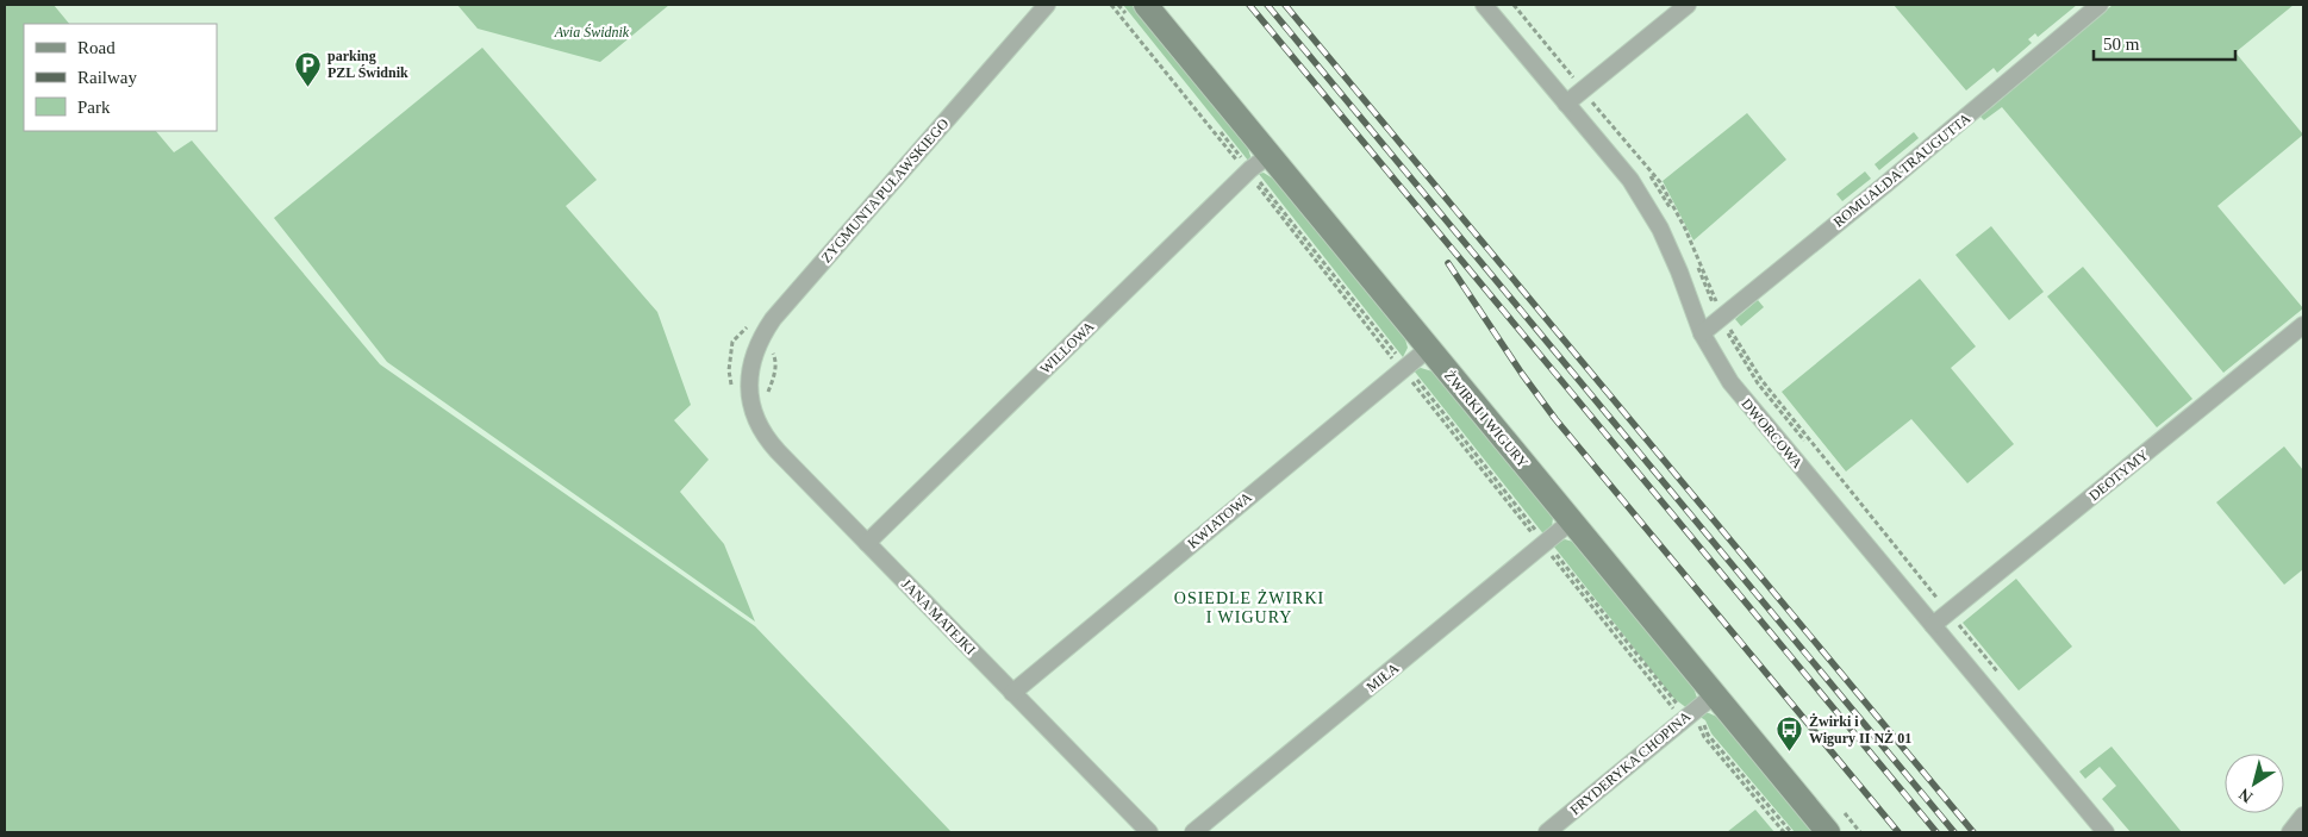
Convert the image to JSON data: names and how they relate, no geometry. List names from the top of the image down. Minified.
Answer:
{"streets":{"main road":["ŻWIRKI I WIGURY"],"street":["ROMUALDA TRAUGUTTA","ZYGMUNTA PUŁAWSKIEGO","WILLOWA","DWORCOWA","DEOTYMY","KWIATOWA","JANA MATEJKI","MIŁA","FRYDERYKA CHOPINA"]},"crossings":[["ROMUALDA TRAUGUTTA","DWORCOWA"],["ZYGMUNTA PUŁAWSKIEGO","JANA MATEJKI"],["WILLOWA","ŻWIRKI I WIGURY"],["WILLOWA","JANA MATEJKI"],["ŻWIRKI I WIGURY","KWIATOWA"],["ŻWIRKI I WIGURY","MIŁA"],["ŻWIRKI I WIGURY","FRYDERYKA CHOPINA"],["DWORCOWA","DEOTYMY"],["KWIATOWA","JANA MATEJKI"]],"districts":["OSIEDLE ŻWIRKI I WIGURY"],"parks":["Avia Świdnik"],"places":{"parking":["parking PZL Świdnik"],"bus stop":["Żwirki i Wigury II NŻ 01"]},"legend":["Road","Railway","Park"],"scale_bar":"50 m","north":"bottom left"}
